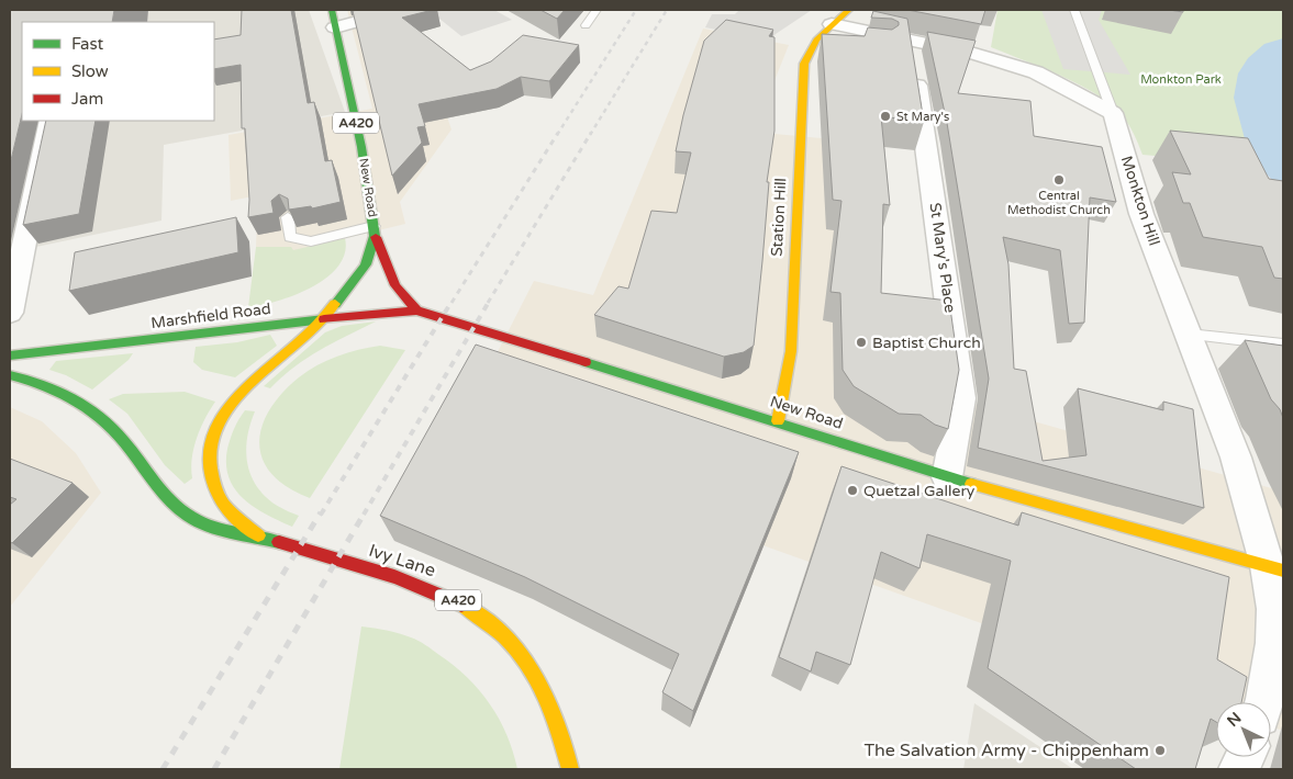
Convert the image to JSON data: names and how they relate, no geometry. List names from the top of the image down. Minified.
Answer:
{"streets":{"main road":["A420","New Road","Station Hill","Marshfield Road","Ivy Lane"],"street":["Monkton Hill","St Mary's Place"]},"crossings":[["New Road","Monkton Hill"],["New Road","Station Hill"],["New Road","St Mary's Place"],["New Road","Marshfield Road"],["New Road","Ivy Lane"],["Marshfield Road","Ivy Lane"]],"parks":["Monkton Park"],"places":["St Mary's","Central Methodist Church","Baptist Church","Quetzal Gallery","The Salvation Army - Chippenham"],"legend":["Fast","Slow","Jam"],"north":"top left"}
